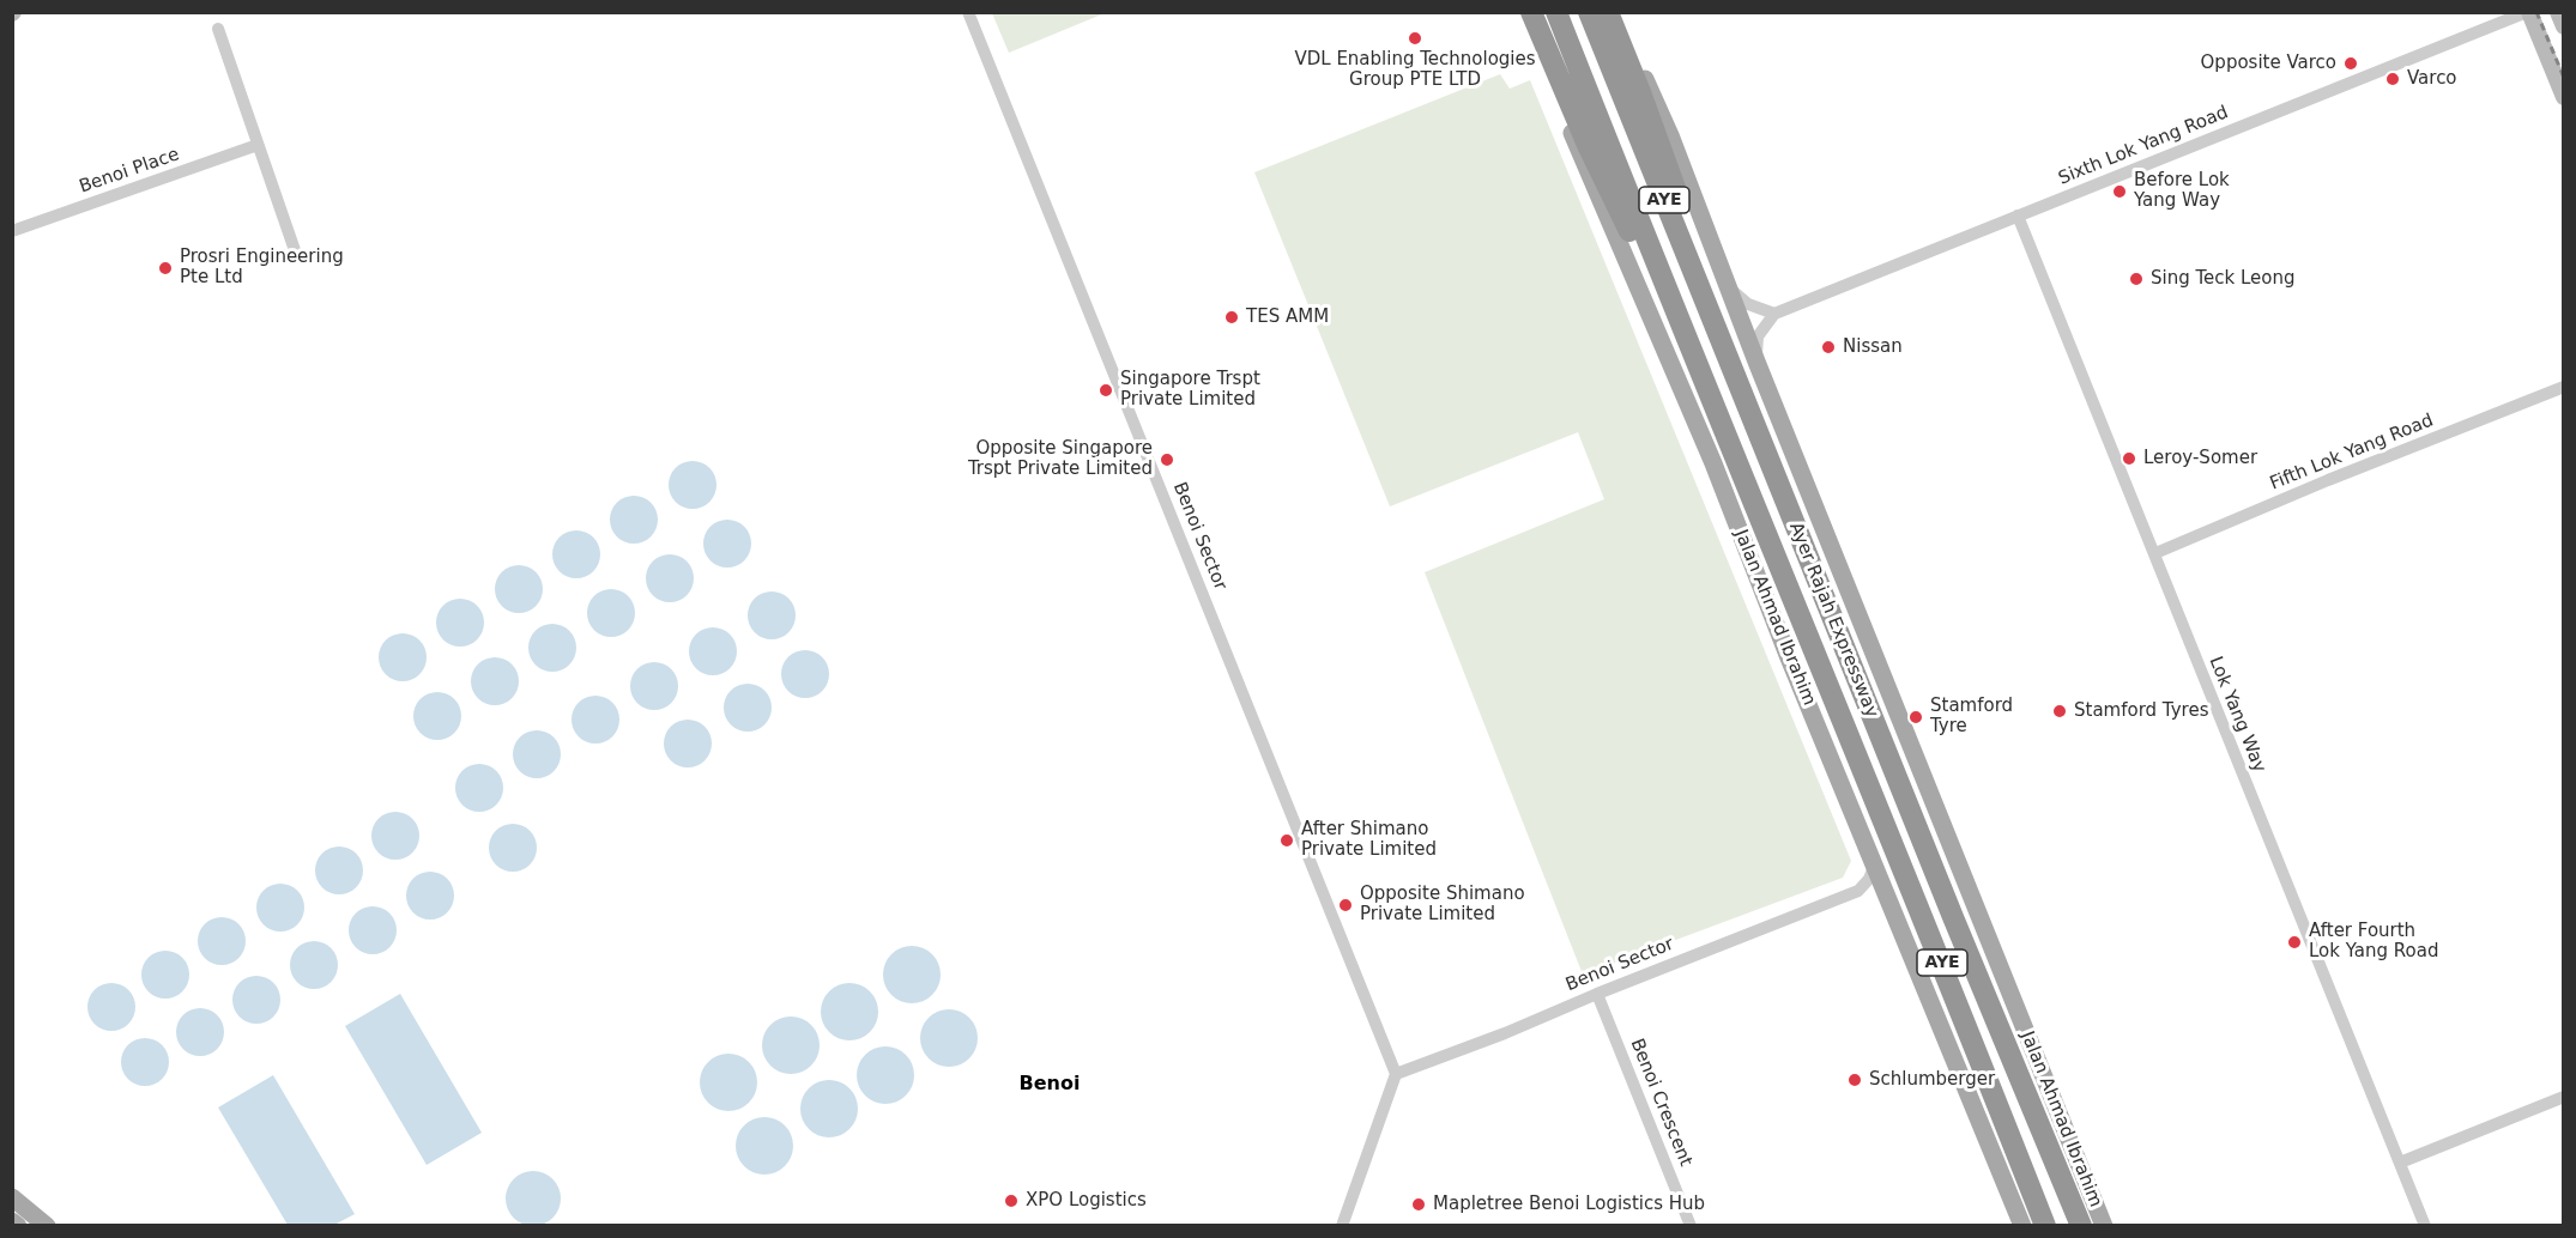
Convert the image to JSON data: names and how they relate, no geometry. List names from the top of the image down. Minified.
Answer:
{"streets":{"highway":["AYE","Ayer Rajah Expressway"],"main road":["Jalan Ahmad Ibrahim"],"street":["Sixth Lok Yang Road","Benoi Place","Fifth Lok Yang Road","Benoi Sector","Lok Yang Way","Benoi Crescent"]},"crossings":[["Sixth Lok Yang Road","Lok Yang Way"],["Fifth Lok Yang Road","Lok Yang Way"],["Benoi Sector","Benoi Crescent"]],"districts":["Benoi"],"places":["VDL Enabling Technologies Group PTE LTD","Opposite Varco","Varco","Before Lok Yang Way","Prosri Engineering Pte Ltd","Sing Teck Leong","TES AMM","Nissan","Singapore Trspt Private Limited","Leroy-Somer","Opposite Singapore Trspt Private Limited","Stamford Tyres","Stamford Tyre","After Shimano Private Limited","Opposite Shimano Private Limited","After Fourth Lok Yang Road","Schlumberger","XPO Logistics","Mapletree Benoi Logistics Hub"]}
